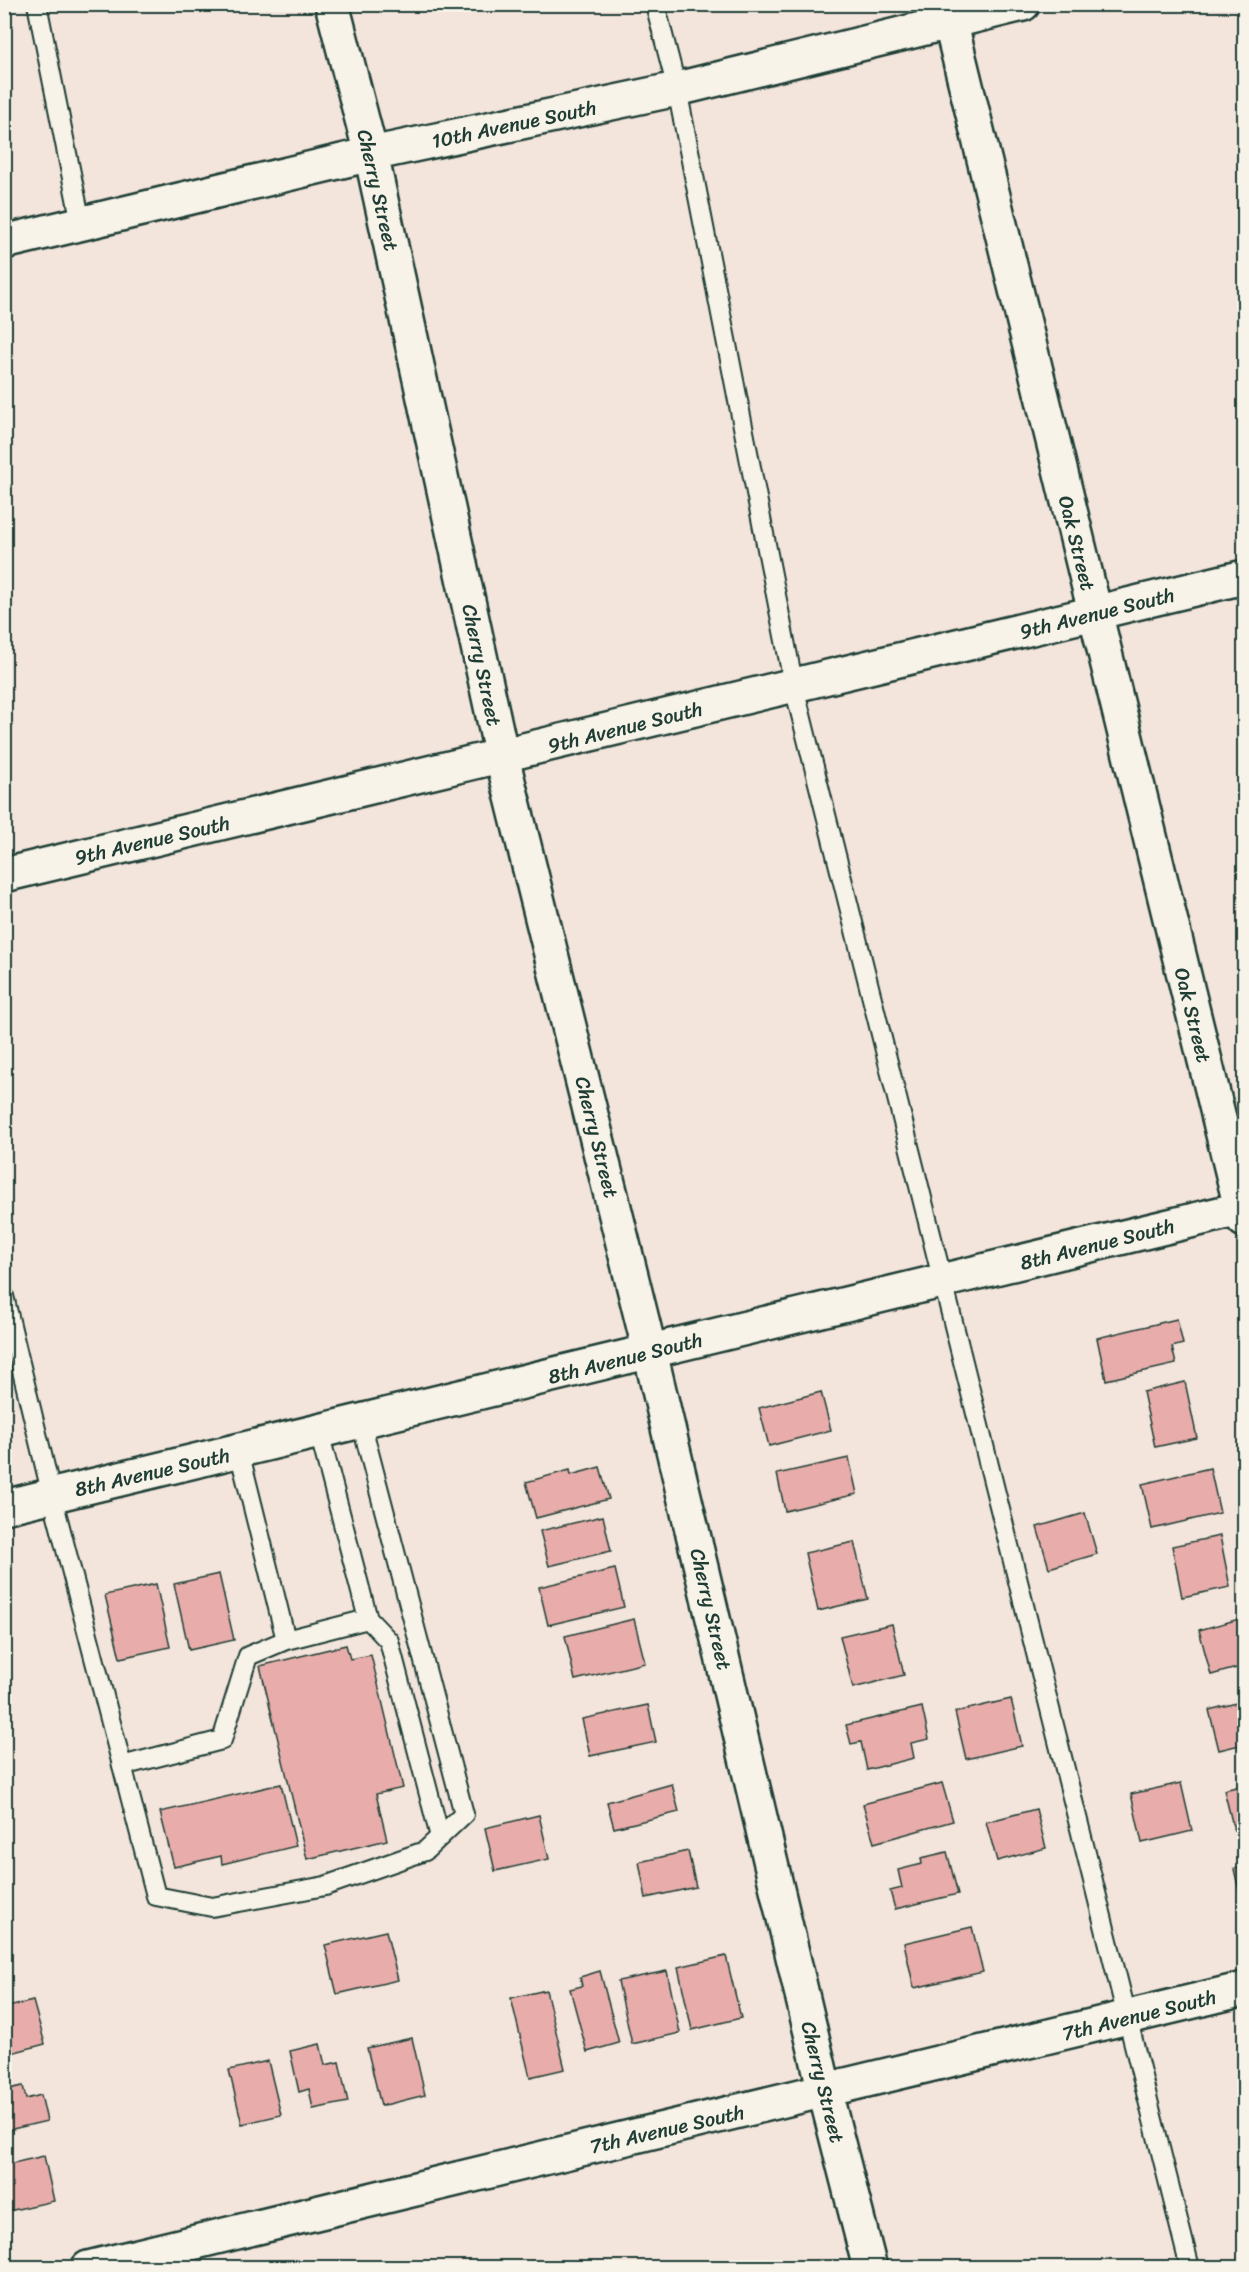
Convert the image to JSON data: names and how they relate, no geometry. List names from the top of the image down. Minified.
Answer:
{"streets":{"street":["10th Avenue South","Cherry Street","Oak Street","9th Avenue South","8th Avenue South","7th Avenue South"]},"crossings":[["10th Avenue South","Cherry Street"],["10th Avenue South","Oak Street"],["Cherry Street","9th Avenue South"],["Cherry Street","8th Avenue South"],["Cherry Street","7th Avenue South"],["Oak Street","9th Avenue South"],["Oak Street","8th Avenue South"]]}
